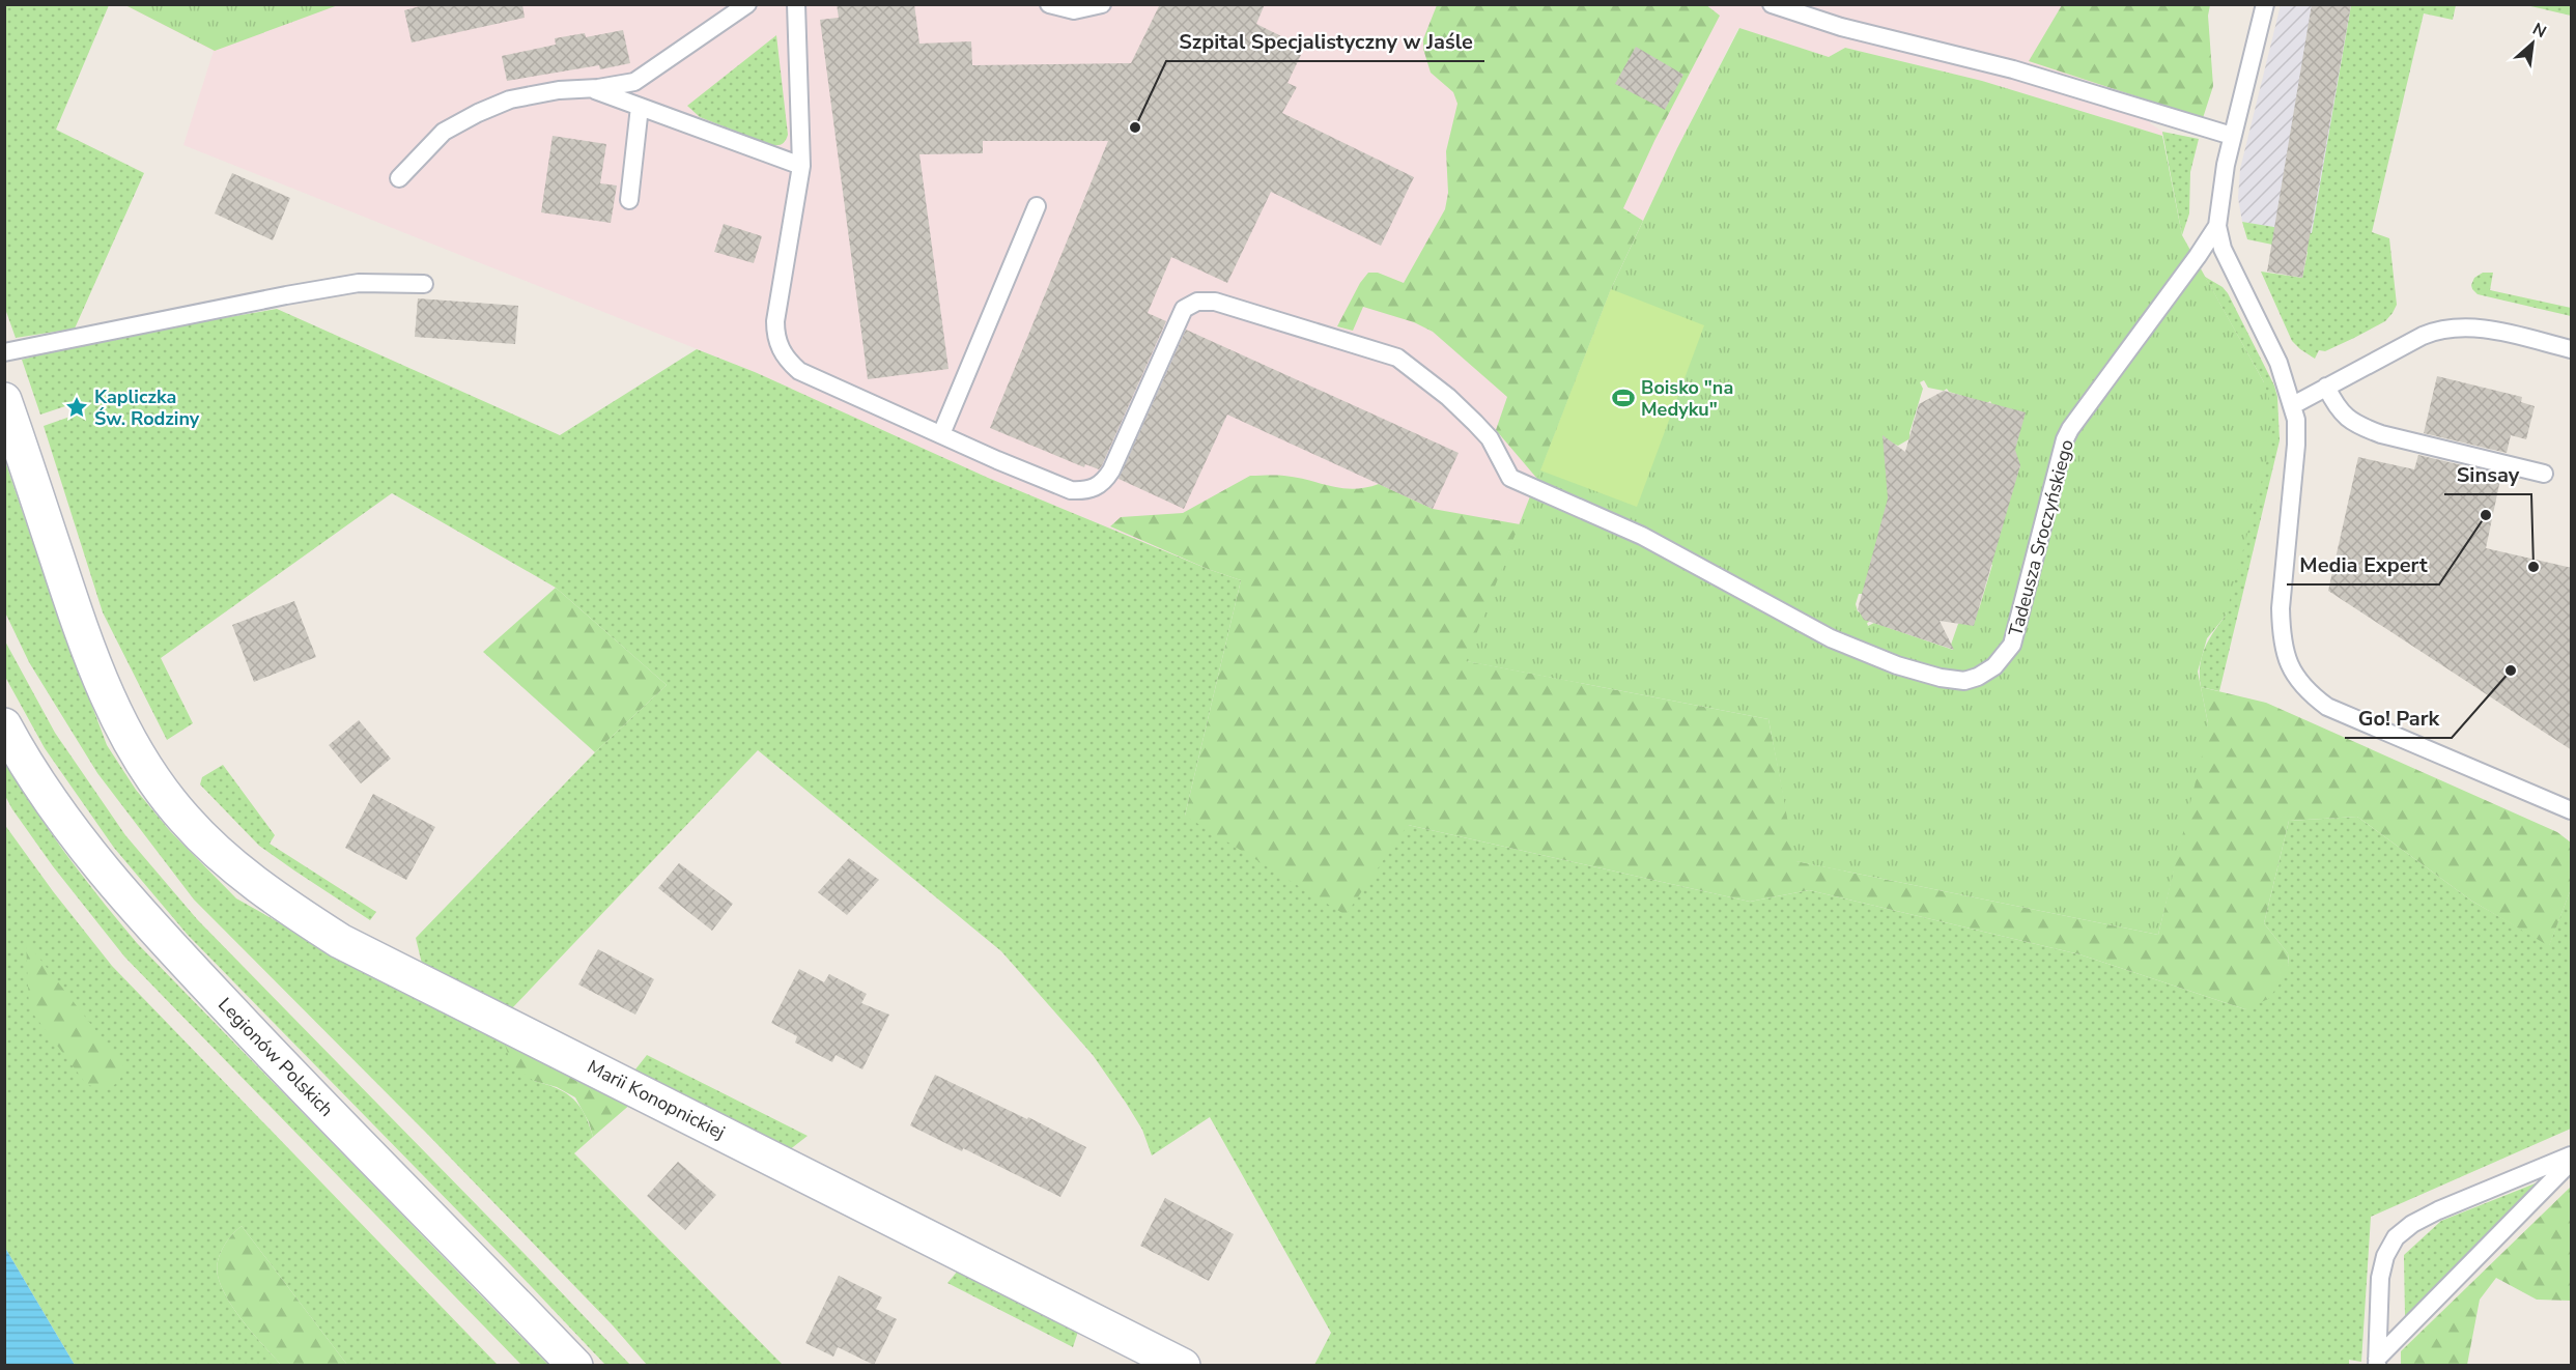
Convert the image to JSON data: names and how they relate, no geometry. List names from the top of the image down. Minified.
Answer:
{"streets":{"street":["Legionów Polskich","Marii Konopnickiej"],"lane":["Tadeusza Sroczyńskiego"]},"places":{"other":["Szpital Specjalistyczny w Jaśle","Media Expert","Sinsay","Go! Park"],"sports":["Boisko \"na Medyku\""],"place":["Kapliczka Św. Rodziny"]},"north":"top right"}
